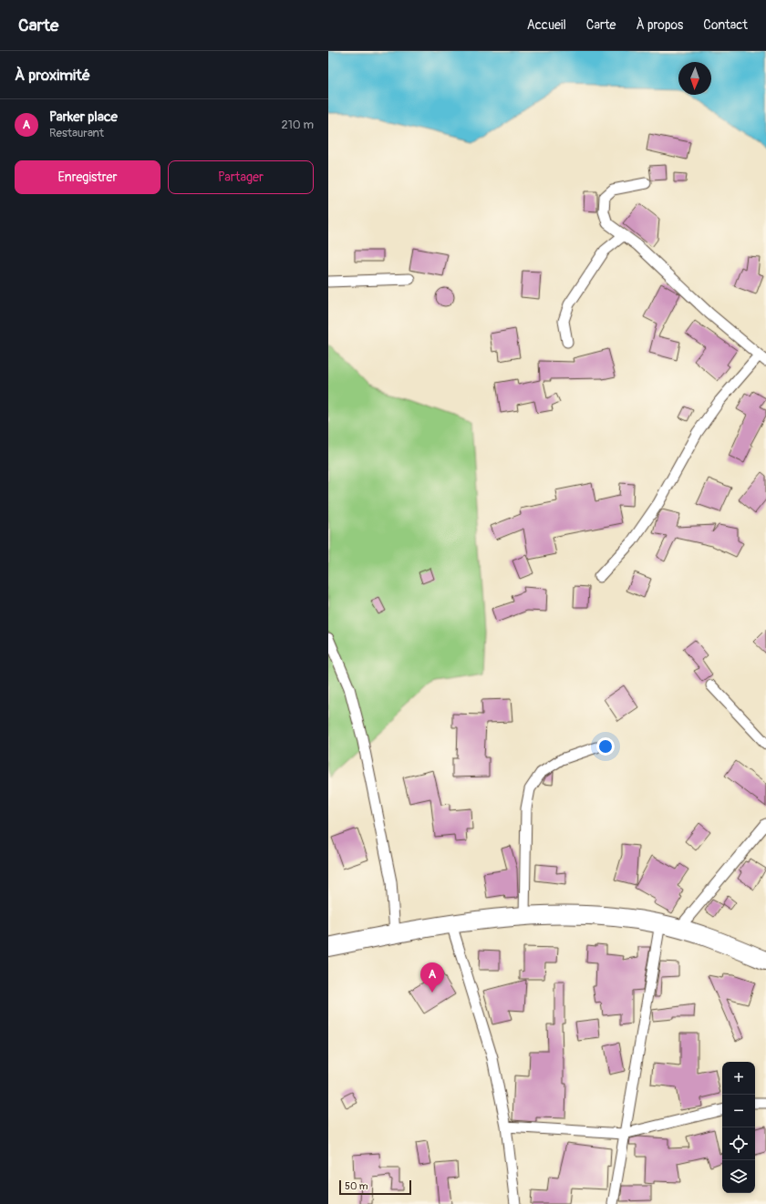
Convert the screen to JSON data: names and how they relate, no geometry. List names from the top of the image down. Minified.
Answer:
{"scale_bar":"50 m","north":"bottom","page":{"header":"Carte","nav":["Accueil","Carte","À propos","Contact"],"heading":"À proximité","list":[{"mark":"A","name":"Parker place","note":"Restaurant","value":"210 m"}],"buttons":["Enregistrer","Partager"],"pins":"A","map_buttons":["+","−"],"scale":"50 m"}}
